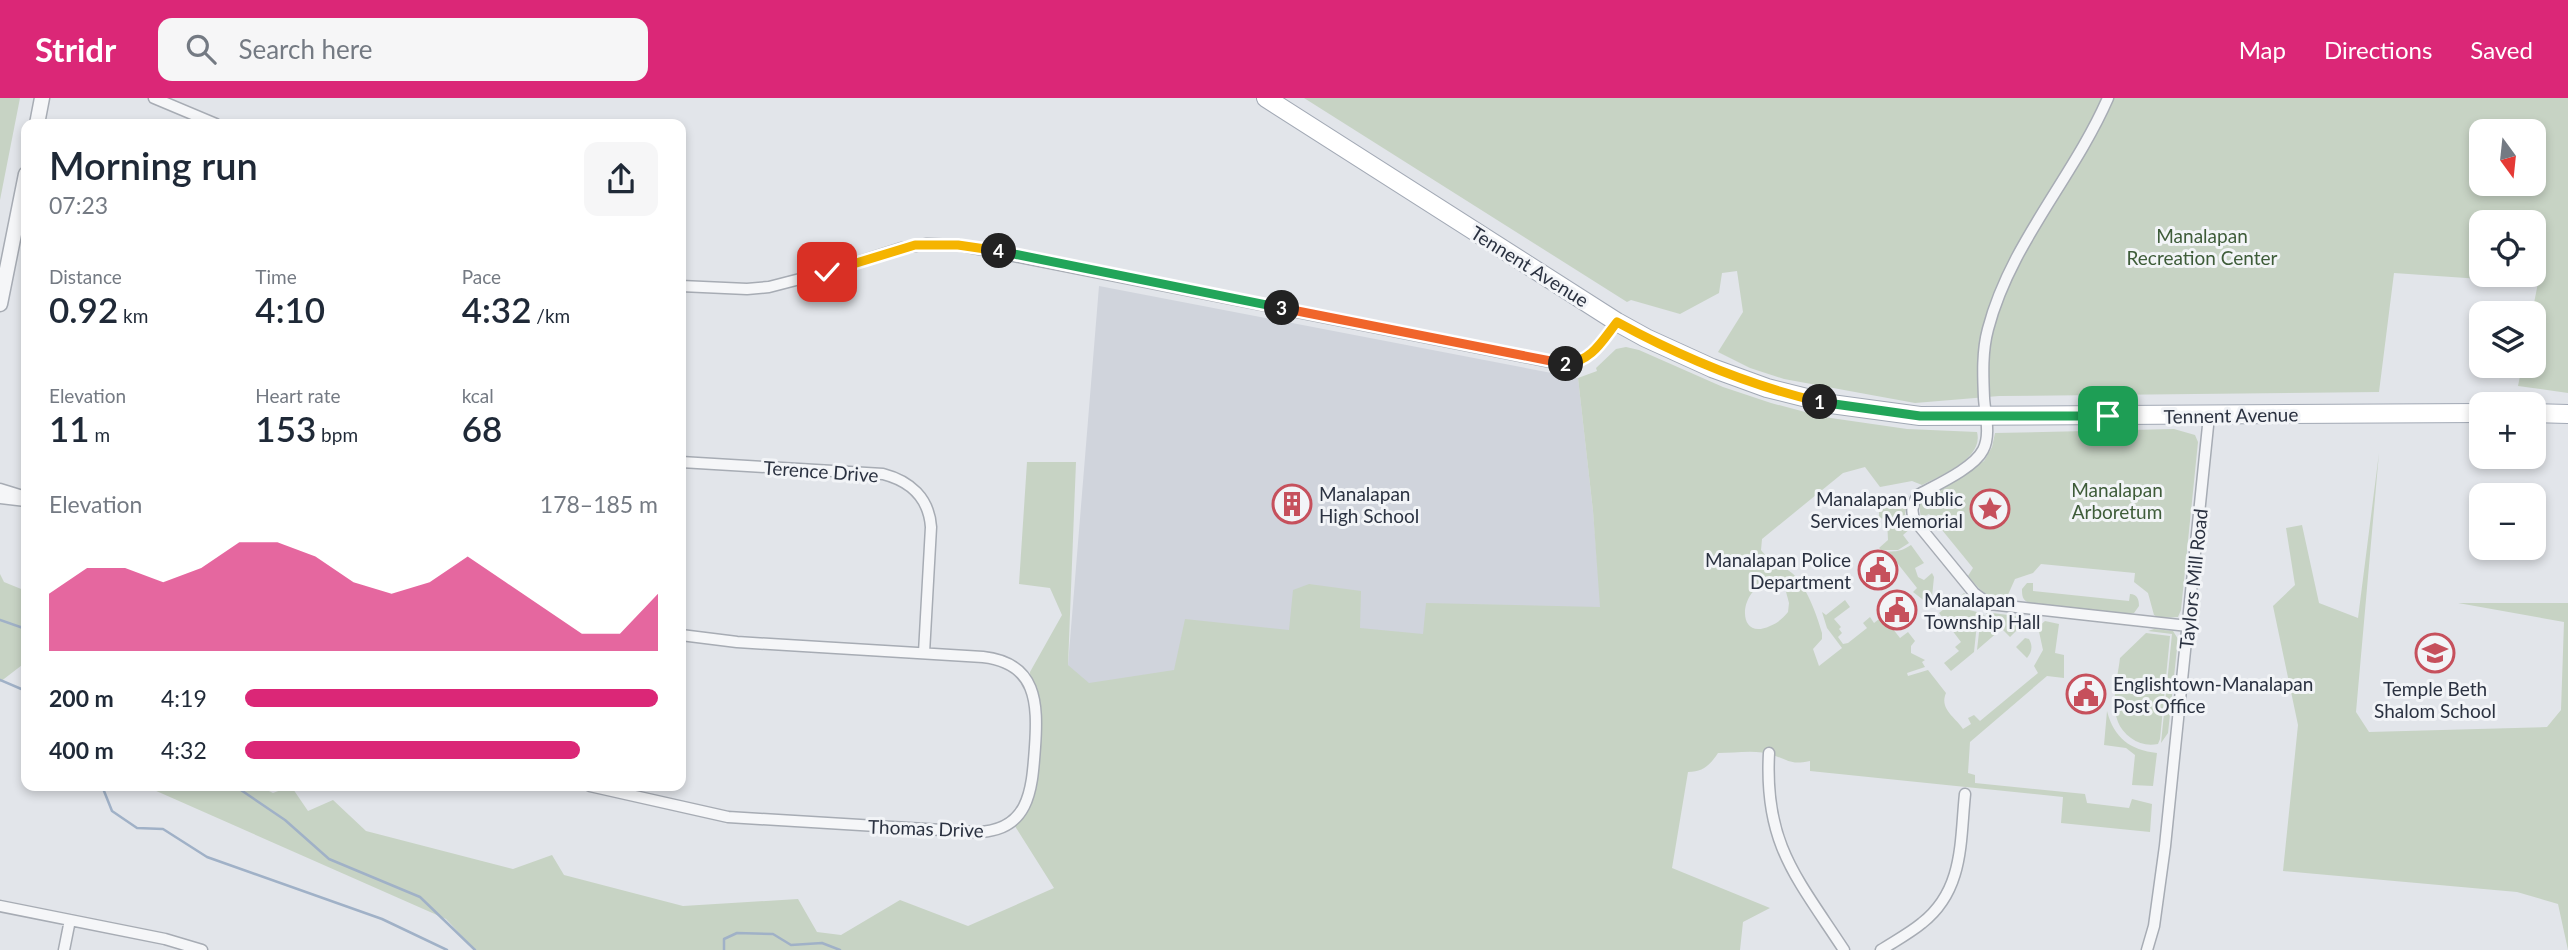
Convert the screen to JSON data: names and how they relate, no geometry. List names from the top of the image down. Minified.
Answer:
{"streets":{"main road":["Tennent Avenue"],"street":["Terence Drive","Taylors Mill Road","Thomas Drive"]},"crossings":[["Tennent Avenue","Taylors Mill Road"],["Terence Drive","Thomas Drive"]],"parks":["Manalapan Recreation Center","Manalapan Arboretum"],"places":{"building":["Manalapan High School"],"place":["Manalapan Public Services Memorial"],"public building":["Manalapan Police Department","Manalapan Township Hall","Englishtown-Manalapan Post Office"],"school or university":["Temple Beth Shalom School"]},"north":"bottom","page":{"header":"Stridr","search":"Search here","nav":["Map","Directions","Saved"],"map_buttons":["+","−"],"heading":["Morning run","07:23"],"pins":["4","3","2","1"],"stats":[["Distance","0.92 km"],["Time","4:10"],["Pace","4:32 /km"],["Elevation","11 m"],["Heart rate","153 bpm"],["kcal","68"]],"chart":["Elevation","178–185 m"],"list":[{"name":"200 m","note":"4:19"},{"name":"400 m","note":"4:32"}]}}
